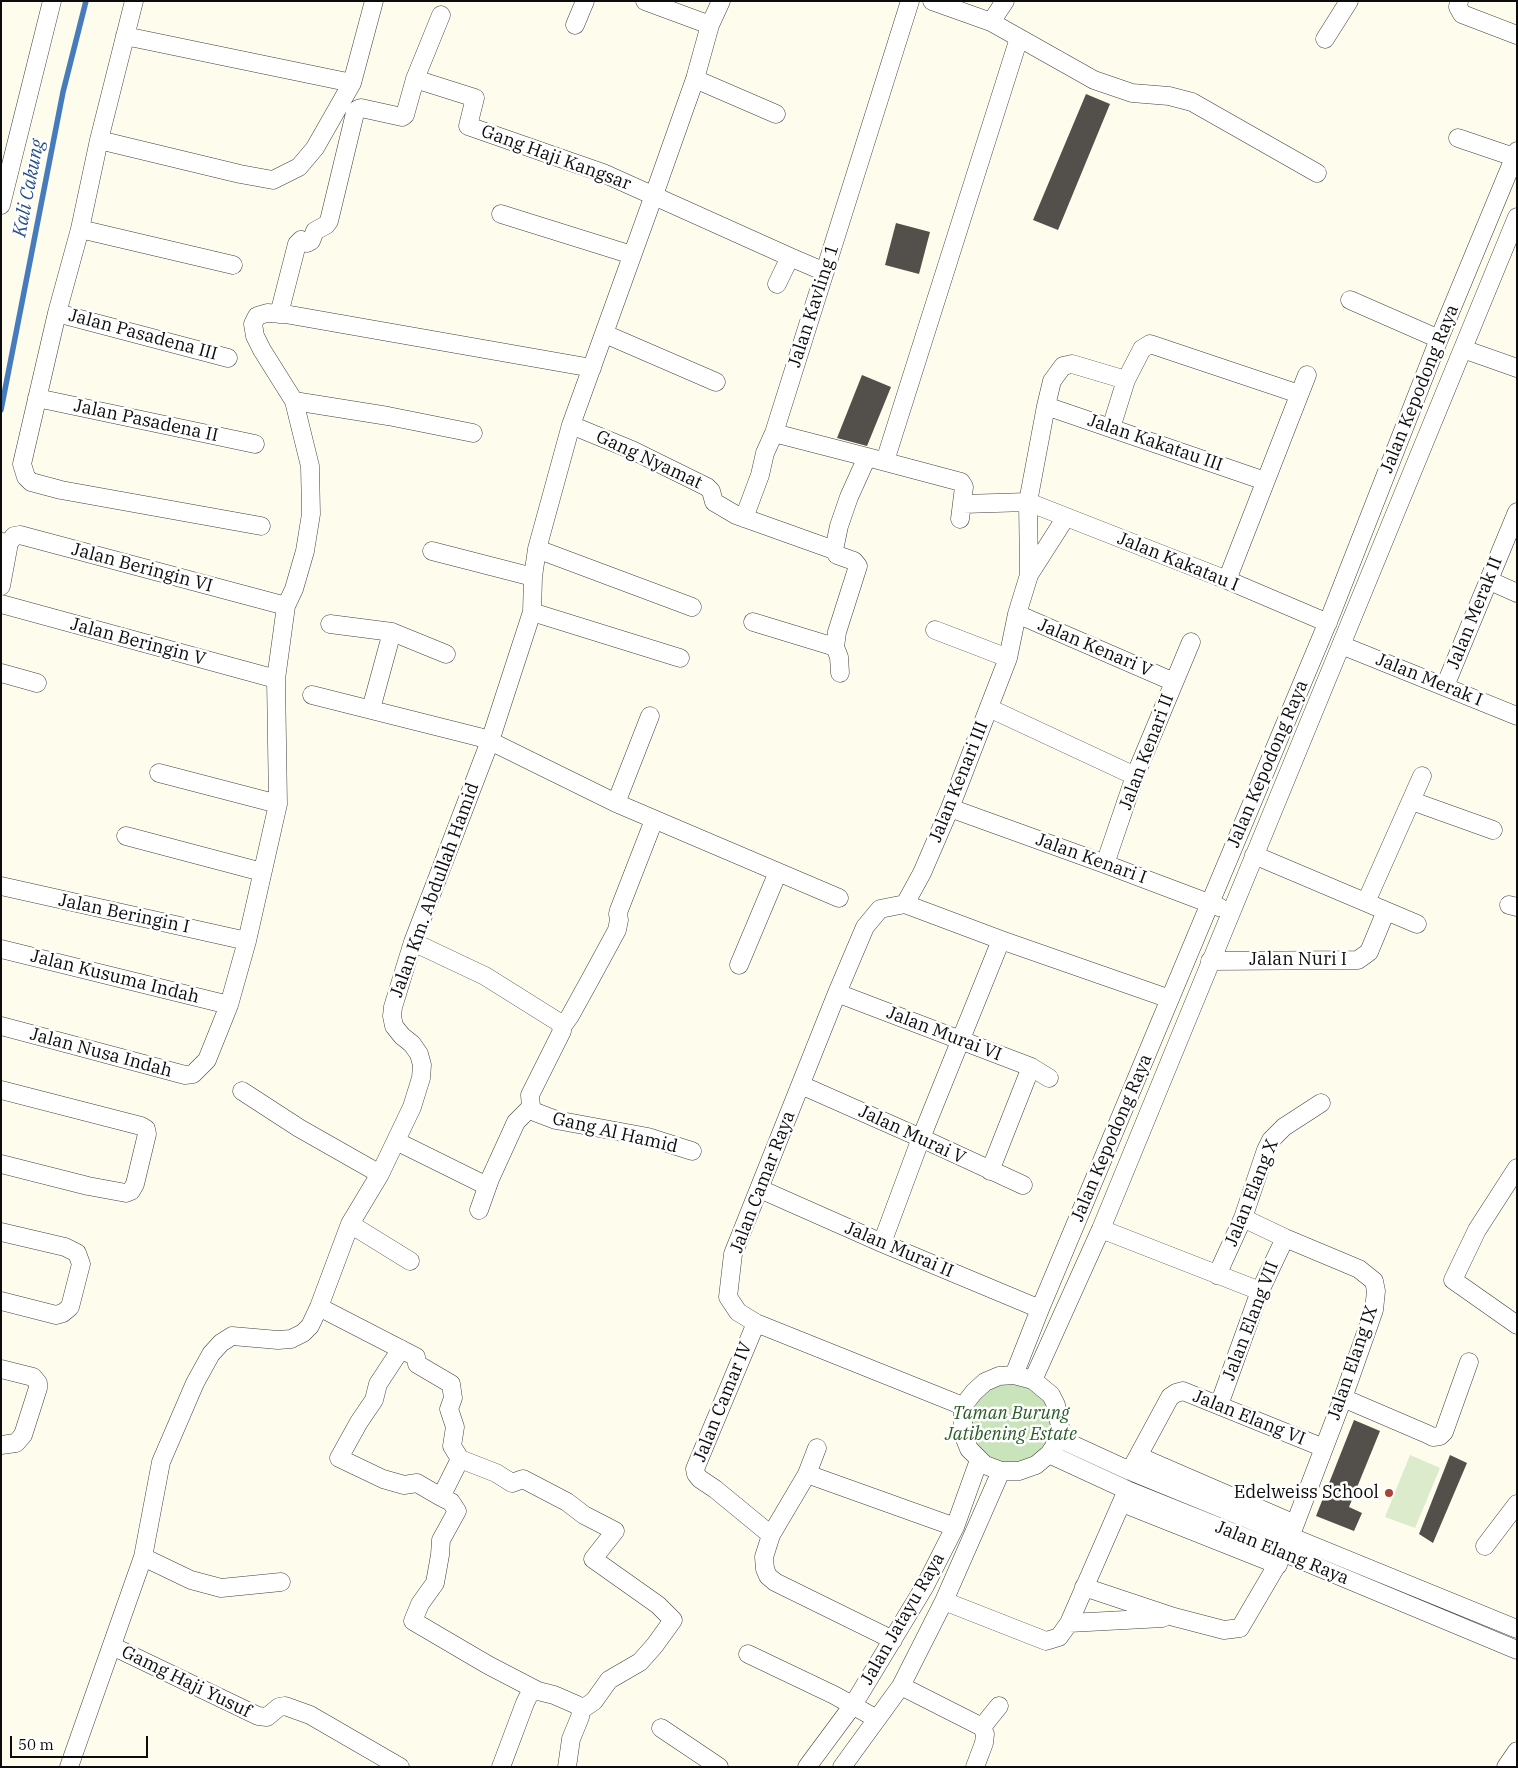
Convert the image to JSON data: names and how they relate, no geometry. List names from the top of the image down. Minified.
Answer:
{"streets":{"street":["Gang Haji Kangsar","Jalan Kavling 1","Jalan Pasadena III","Jalan Kepodong Raya","Jalan Pasadena II","Jalan Kakatau III","Gang Nyamat","Jalan Kakatau I","Jalan Beringin VI","Jalan Merak II","Jalan Beringin V","Jalan Kenari V","Jalan Merak I","Jalan Kenari II","Jalan Kenari III","Jalan Kenari I","Jalan Km. Abdullah Hamid","Jalan Beringin I","Jalan Nuri I","Jalan Kusuma Indah","Jalan Murai VI","Jalan Nusa Indah","Gang Al Hamid","Jalan Murai V","Jalan Camar Raya","Jalan Elang X","Jalan Murai II","Jalan Elang VII","Jalan Elang IX","Jalan Camar IV","Jalan Elang VI","Jalan Elang Raya","Jalan Jatayu Raya","Gamg Haji Yusuf"]},"crossings":[["Gang Haji Kangsar","Jalan Km. Abdullah Hamid"],["Jalan Kavling 1","Gang Nyamat"],["Jalan Kepodong Raya","Jalan Kakatau I"],["Jalan Kepodong Raya","Jalan Merak I"],["Jalan Kepodong Raya","Jalan Kenari I"],["Jalan Kepodong Raya","Jalan Nuri I"],["Jalan Kepodong Raya","Jalan Camar Raya"],["Jalan Kepodong Raya","Jalan Murai II"],["Jalan Kepodong Raya","Jalan Elang Raya"],["Jalan Kepodong Raya","Jalan Jatayu Raya"],["Jalan Kakatau III","Jalan Kenari III"],["Gang Nyamat","Jalan Km. Abdullah Hamid"],["Jalan Kakatau I","Jalan Kenari III"],["Jalan Merak II","Jalan Merak I"],["Jalan Kenari V","Jalan Kenari II"],["Jalan Kenari V","Jalan Kenari III"],["Jalan Kenari II","Jalan Kenari I"],["Jalan Kenari III","Jalan Kenari I"],["Jalan Kenari III","Jalan Camar Raya"],["Jalan Km. Abdullah Hamid","Gamg Haji Yusuf"],["Jalan Kusuma Indah","Jalan Nusa Indah"],["Jalan Murai VI","Jalan Camar Raya"],["Jalan Murai V","Jalan Camar Raya"],["Jalan Camar Raya","Jalan Murai II"],["Jalan Camar Raya","Jalan Camar IV"],["Jalan Camar Raya","Jalan Elang Raya"],["Jalan Camar Raya","Jalan Jatayu Raya"],["Jalan Elang X","Jalan Elang IX"],["Jalan Elang VII","Jalan Elang IX"],["Jalan Elang VII","Jalan Elang VI"],["Jalan Elang IX","Jalan Elang VI"],["Jalan Elang IX","Jalan Elang Raya"],["Jalan Elang VI","Jalan Elang Raya"],["Jalan Elang Raya","Jalan Jatayu Raya"]],"water":["Kali Cakung"],"parks":["Taman Burung Jatibening Estate"],"places":["Edelweiss School"],"scale_bar":"50 m"}
